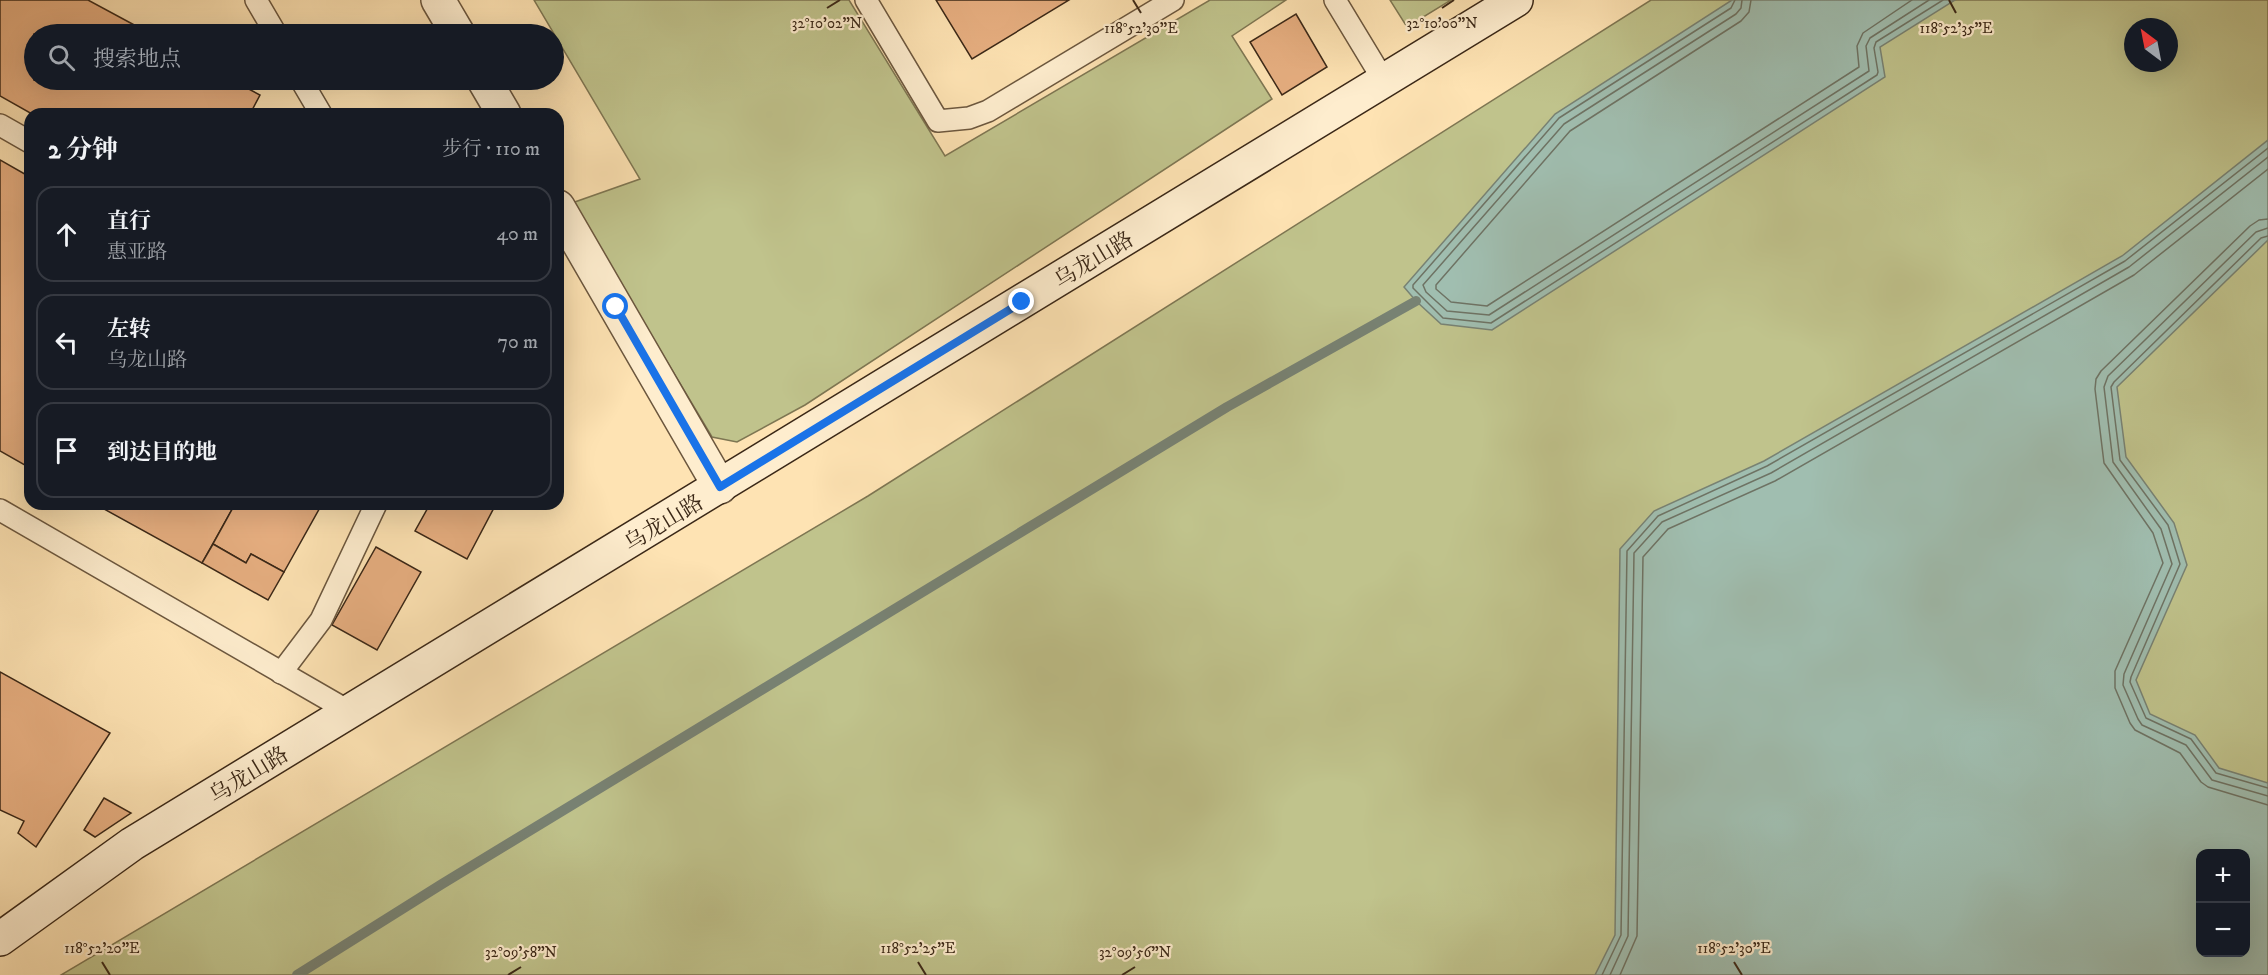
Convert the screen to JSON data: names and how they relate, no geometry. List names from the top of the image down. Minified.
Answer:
{"streets":{"street":["乌龙山路"]},"north":"top left","page":{"search":"搜索地点","heading":["2 分钟","步行 · 110 m"],"list":[["直行","惠亚路","40 m"],["左转","乌龙山路","70 m"],"到达目的地"],"map_buttons":["+","−"]},"coordinates":["32°10'00\"N","32°10'02\"N","118°52'35\"E","118°52'30\"E","118°52'20\"E","118°52'25\"E","32°09'58\"N","32°09'56\"N"]}
